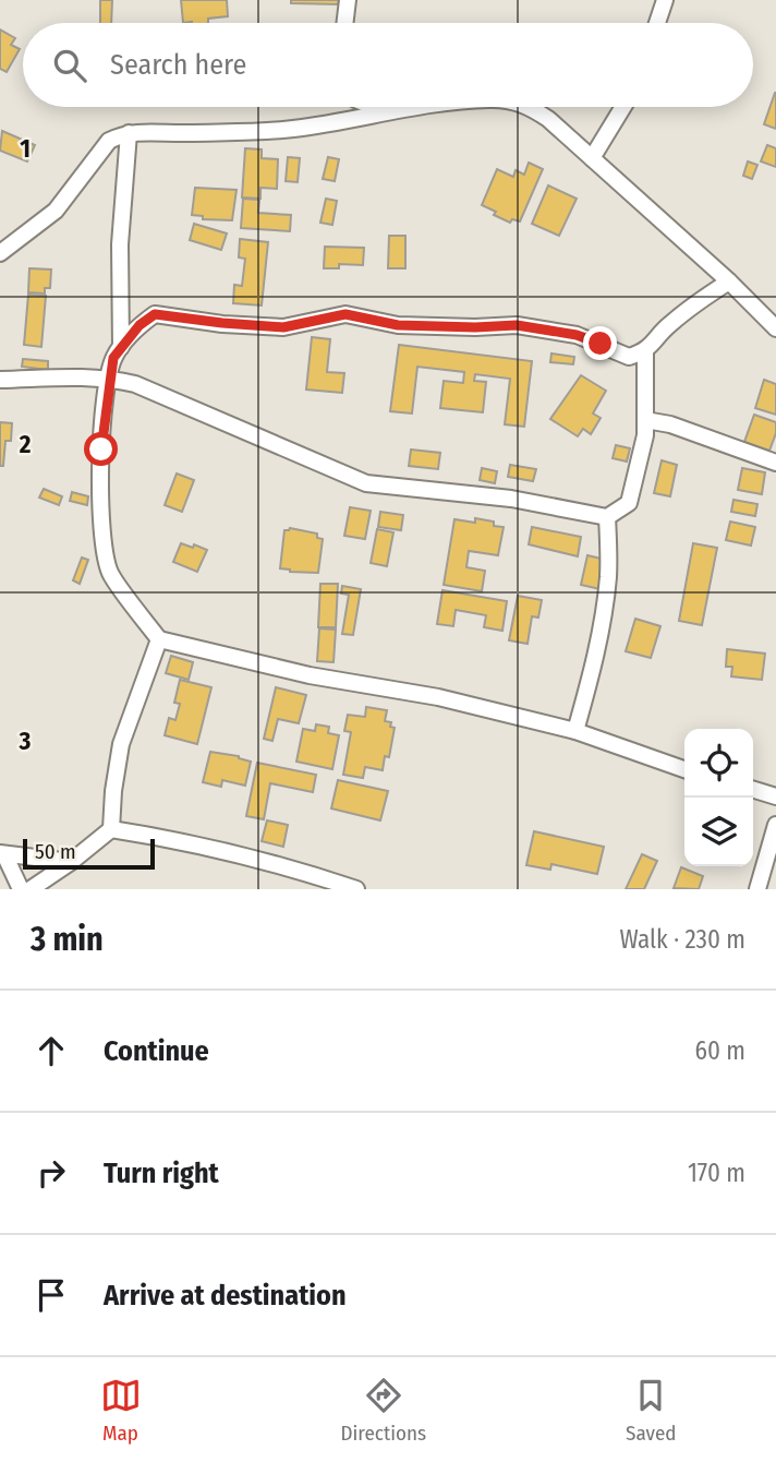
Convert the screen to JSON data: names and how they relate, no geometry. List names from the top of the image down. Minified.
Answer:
{"scale_bar":"50 m","page":{"search":"Search here","scale":"50 m","heading":["3 min","Walk · 230 m"],"list":[["Continue","60 m"],["Turn right","170 m"],"Arrive at destination"],"nav":["Map","Directions","Saved"]},"grid":{"rows":["1","2","3"]}}
